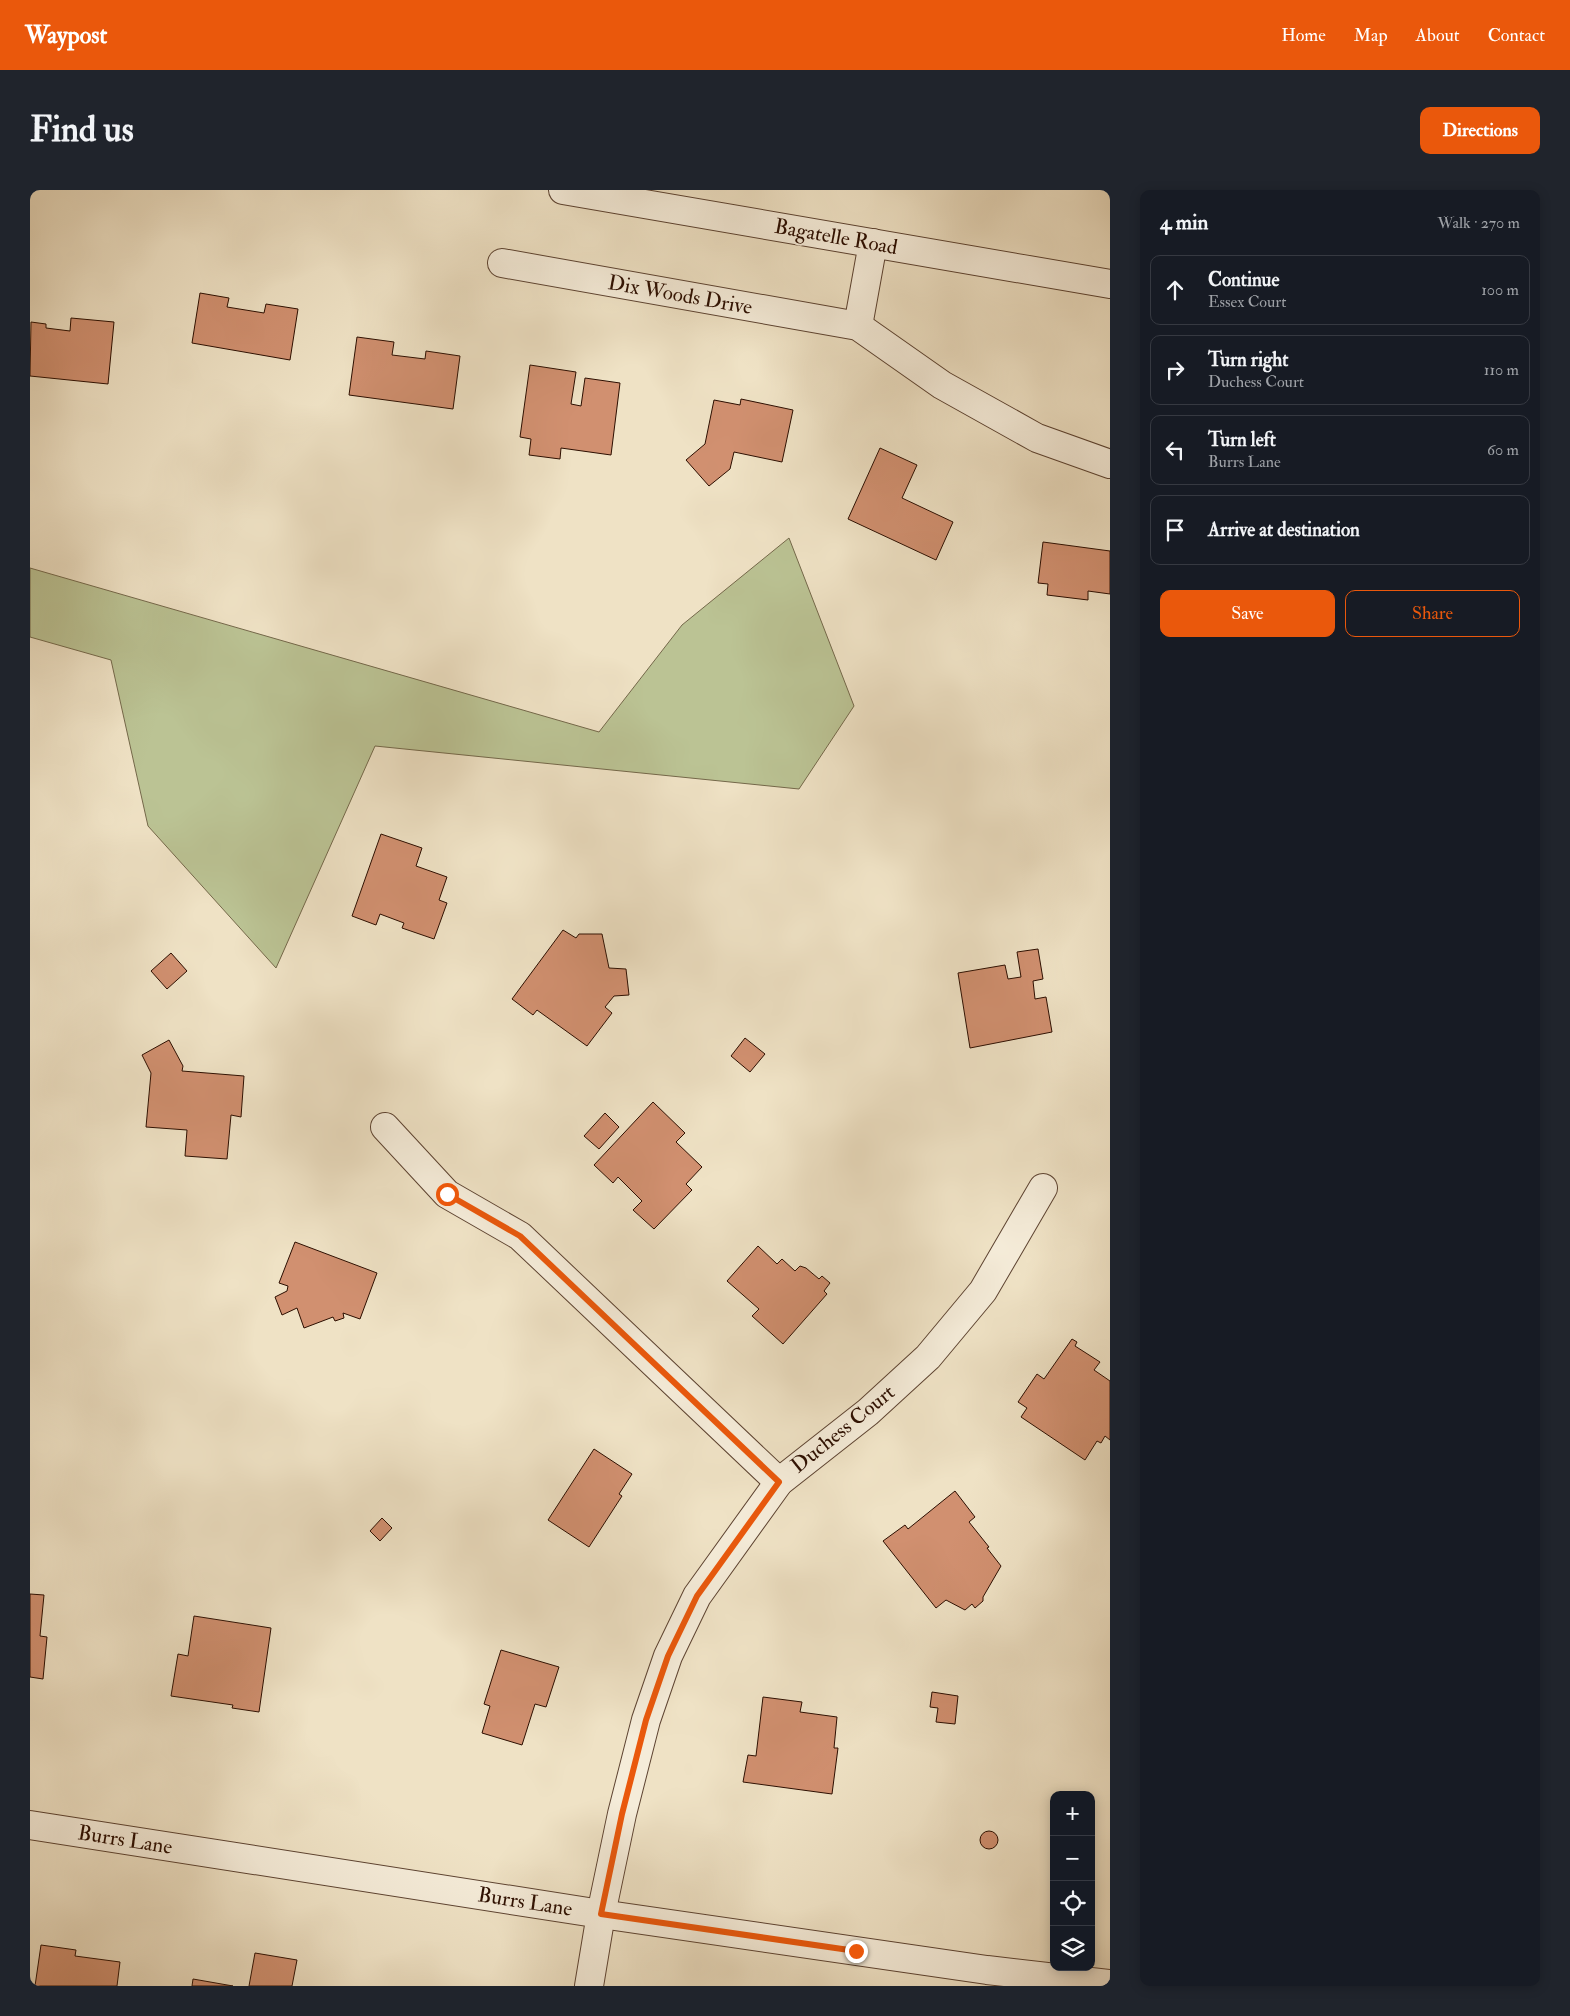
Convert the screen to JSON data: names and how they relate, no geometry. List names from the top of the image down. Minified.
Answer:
{"streets":{"street":["Bagatelle Road","Dix Woods Drive","Duchess Court","Burrs Lane"]},"crossings":[["Duchess Court","Burrs Lane"]],"page":{"header":"Waypost","nav":["Home","Map","About","Contact"],"buttons":["Directions",["Save","Share"]],"title":"Find us","heading":["4 min","Walk · 270 m"],"list":[["Continue","Essex Court","100 m"],["Turn right","Duchess Court","110 m"],["Turn left","Burrs Lane","60 m"],"Arrive at destination"],"map_buttons":["+","−"]}}
